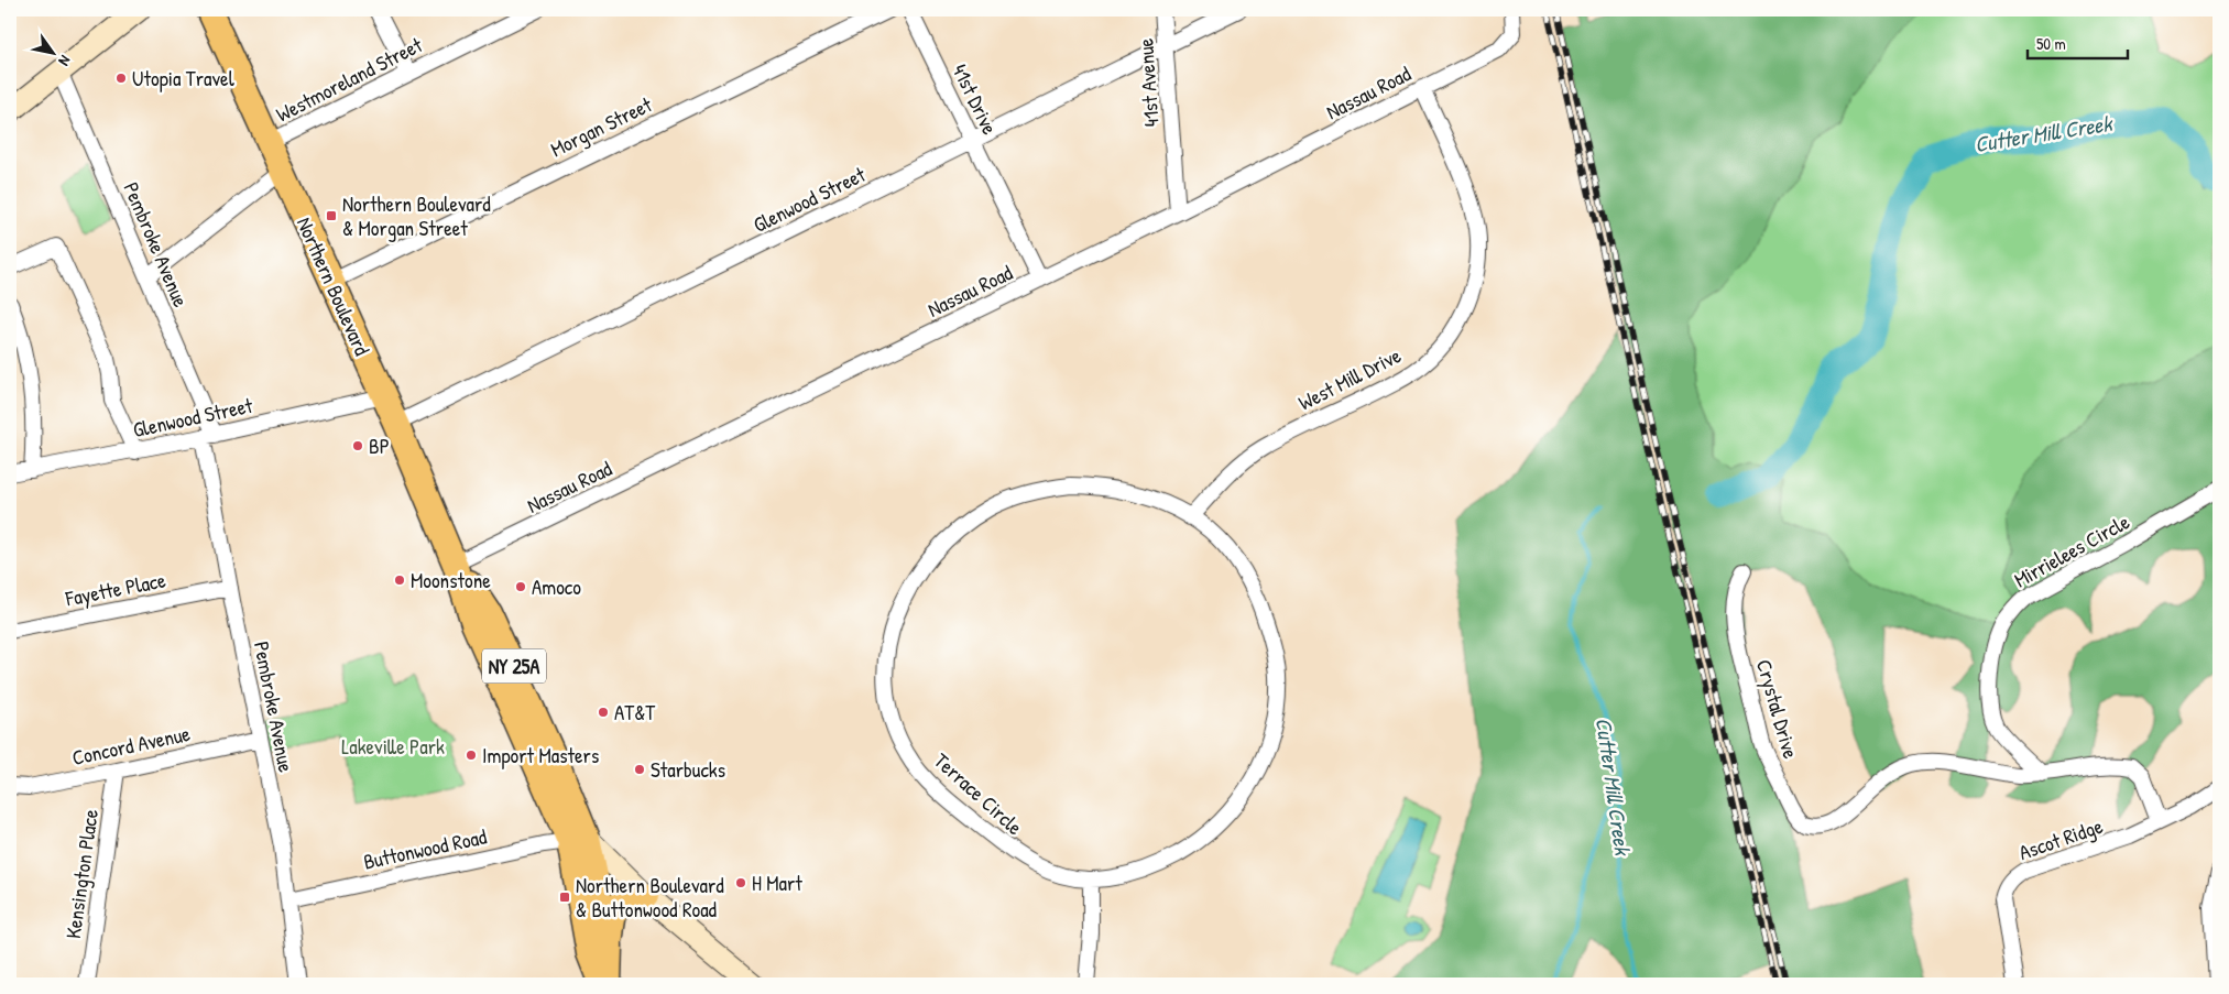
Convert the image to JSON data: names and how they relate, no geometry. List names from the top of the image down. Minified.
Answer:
{"streets":{"main road":["Northern Boulevard","NY 25A"],"street":["Westmoreland Street","41st Avenue","Nassau Road","41st Drive","Morgan Street","Glenwood Street","Pembroke Avenue","West Mill Drive","Mirrielees Circle","Fayette Place","Crystal Drive","Concord Avenue","Terrace Circle","Ascot Ridge","Buttonwood Road","Kensington Place"]},"crossings":[["Westmoreland Street","Northern Boulevard"],["41st Avenue","Nassau Road"],["41st Avenue","Glenwood Street"],["Nassau Road","41st Drive"],["Nassau Road","Northern Boulevard"],["Nassau Road","West Mill Drive"],["41st Drive","Glenwood Street"],["Morgan Street","Northern Boulevard"],["Glenwood Street","Pembroke Avenue"],["Glenwood Street","Northern Boulevard"],["Pembroke Avenue","Fayette Place"],["Pembroke Avenue","Concord Avenue"],["Pembroke Avenue","Buttonwood Road"],["Northern Boulevard","Buttonwood Road"],["West Mill Drive","Terrace Circle"],["Mirrielees Circle","Crystal Drive"],["Concord Avenue","Kensington Place"]],"water":["Cutter Mill Creek"],"parks":["Lakeville Park"],"places":{"other":["Utopia Travel","BP","Moonstone","Amoco","AT&T","Import Masters","Starbucks","H Mart"],"transit":["Northern Boulevard & Morgan Street","Northern Boulevard & Buttonwood Road"]},"scale_bar":"50 m","north":"bottom right"}
